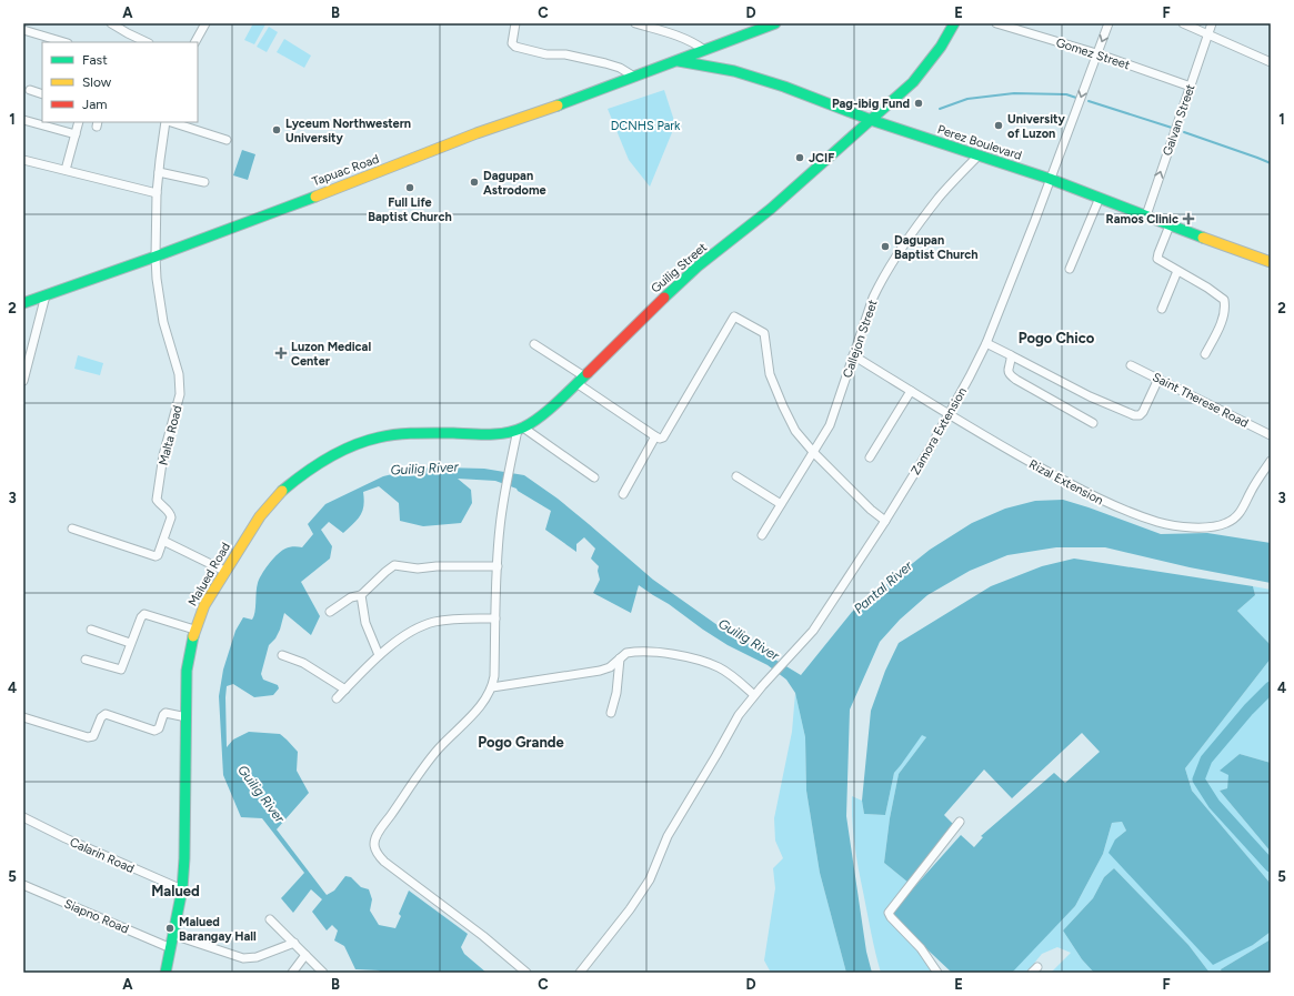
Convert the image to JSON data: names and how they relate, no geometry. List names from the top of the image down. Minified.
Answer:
{"streets":{"main road":["Perez Boulevard","Tapuac Road","Guilig Street","Malued Road"],"street":["Gomez Street","Galvan Street","Callejon Street","Saint Therese Road","Zamora Extension","Malta Road","Rizal Extension","Calarin Road","Siapno Road"]},"crossings":[["Gomez Street","Galvan Street"],["Gomez Street","Zamora Extension"],["Galvan Street","Perez Boulevard"],["Perez Boulevard","Tapuac Road"],["Perez Boulevard","Guilig Street"],["Perez Boulevard","Callejon Street"],["Perez Boulevard","Zamora Extension"],["Tapuac Road","Malta Road"],["Guilig Street","Malued Road"],["Callejon Street","Rizal Extension"],["Zamora Extension","Rizal Extension"],["Malued Road","Calarin Road"],["Malued Road","Siapno Road"]],"one_way":["Galvan Street"],"districts":["Pogo Chico","Pogo Grande","Malued"],"water":["Guilig River","Pantal River"],"parks":["DCNHS Park"],"places":{"other":["Pag-ibig Fund","University of Luzon","Lyceum Northwestern University","JCIF","Dagupan Astrodome","Full Life Baptist Church","Dagupan Baptist Church","Malued Barangay Hall"],"health":["Ramos Clinic","Luzon Medical Center"]},"legend":["Fast","Slow","Jam"],"grid":{"columns":["A","B","C","D","E","F"],"rows":["1","2","3","4","5"]}}
